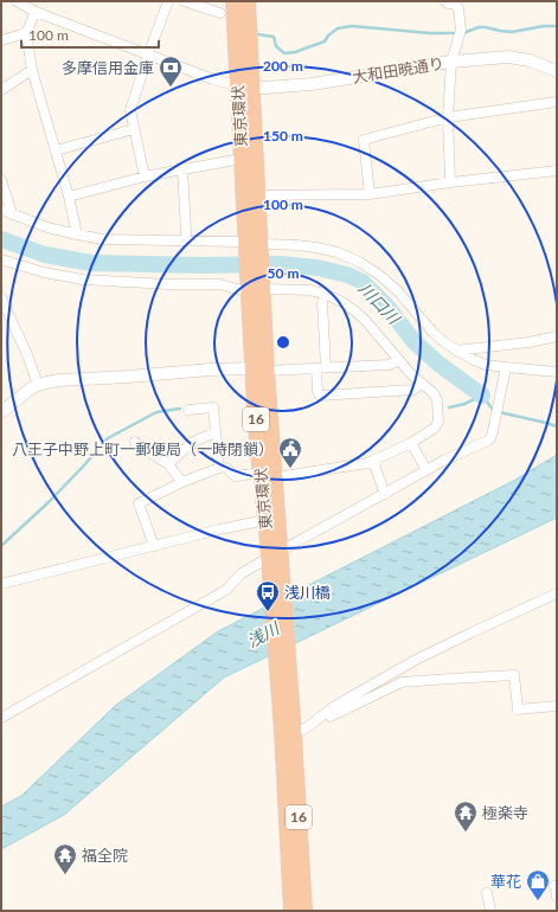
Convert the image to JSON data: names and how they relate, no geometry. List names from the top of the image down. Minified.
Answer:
{"streets":{"highway":["東京環状","16"],"street":["大和田暁通り"]},"crossings":[["大和田暁通り","東京環状"]],"water":["川口川","浅川"],"places":{"bank":["多摩信用金庫"],"public building":["八王子中野上町一郵便局（一時閉鎖）"],"bus stop":["浅川橋"],"temple":["極楽寺","福全院"],"shop":["華花"]},"scale_bar":"100 m","rings":["200 m","150 m","100 m","50 m"]}
